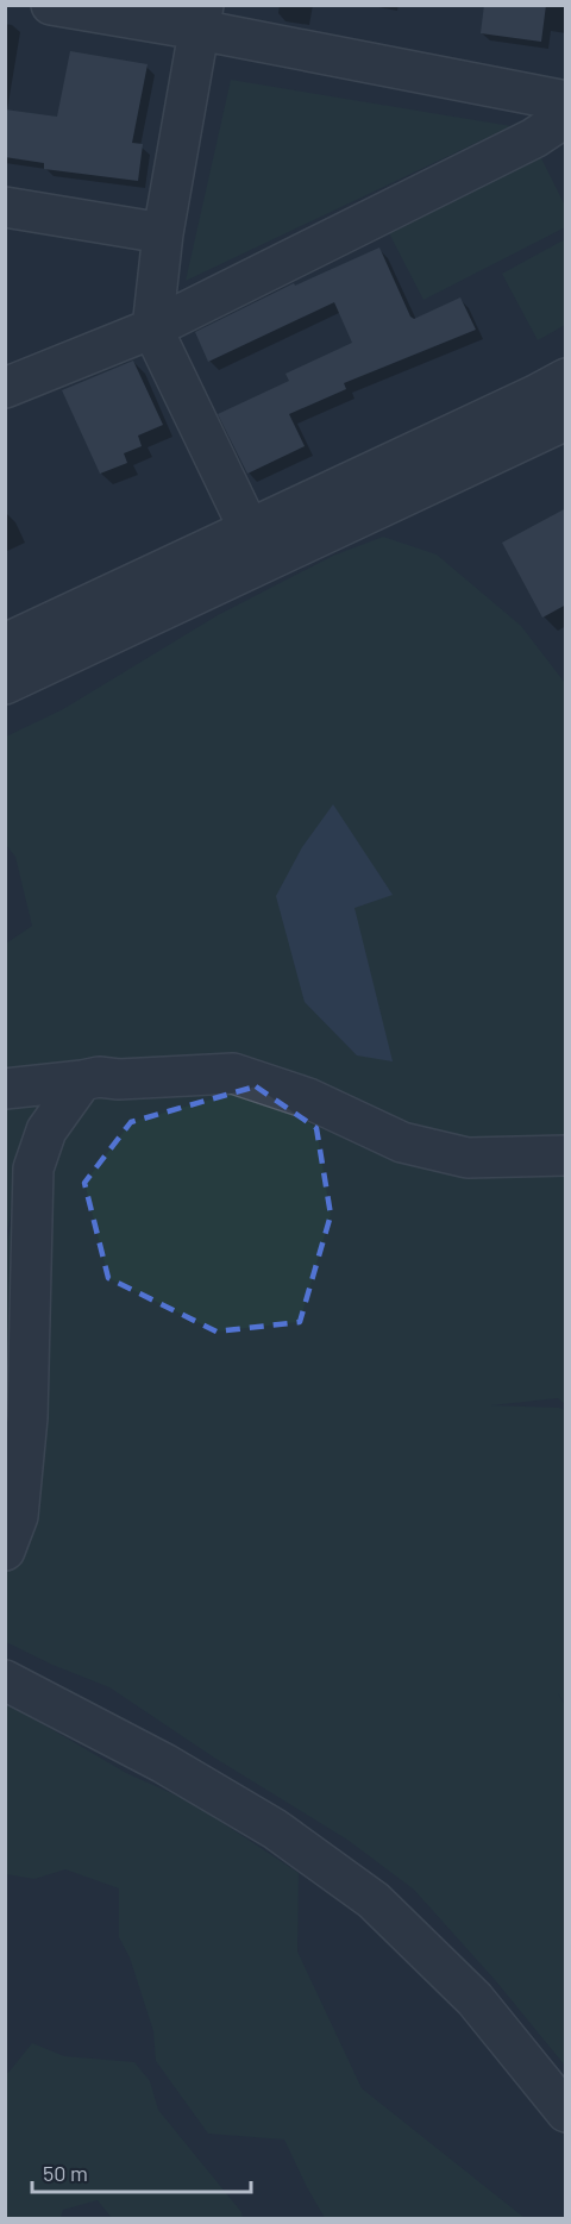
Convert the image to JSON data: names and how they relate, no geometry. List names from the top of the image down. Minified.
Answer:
{"scale_bar":"50 m"}
